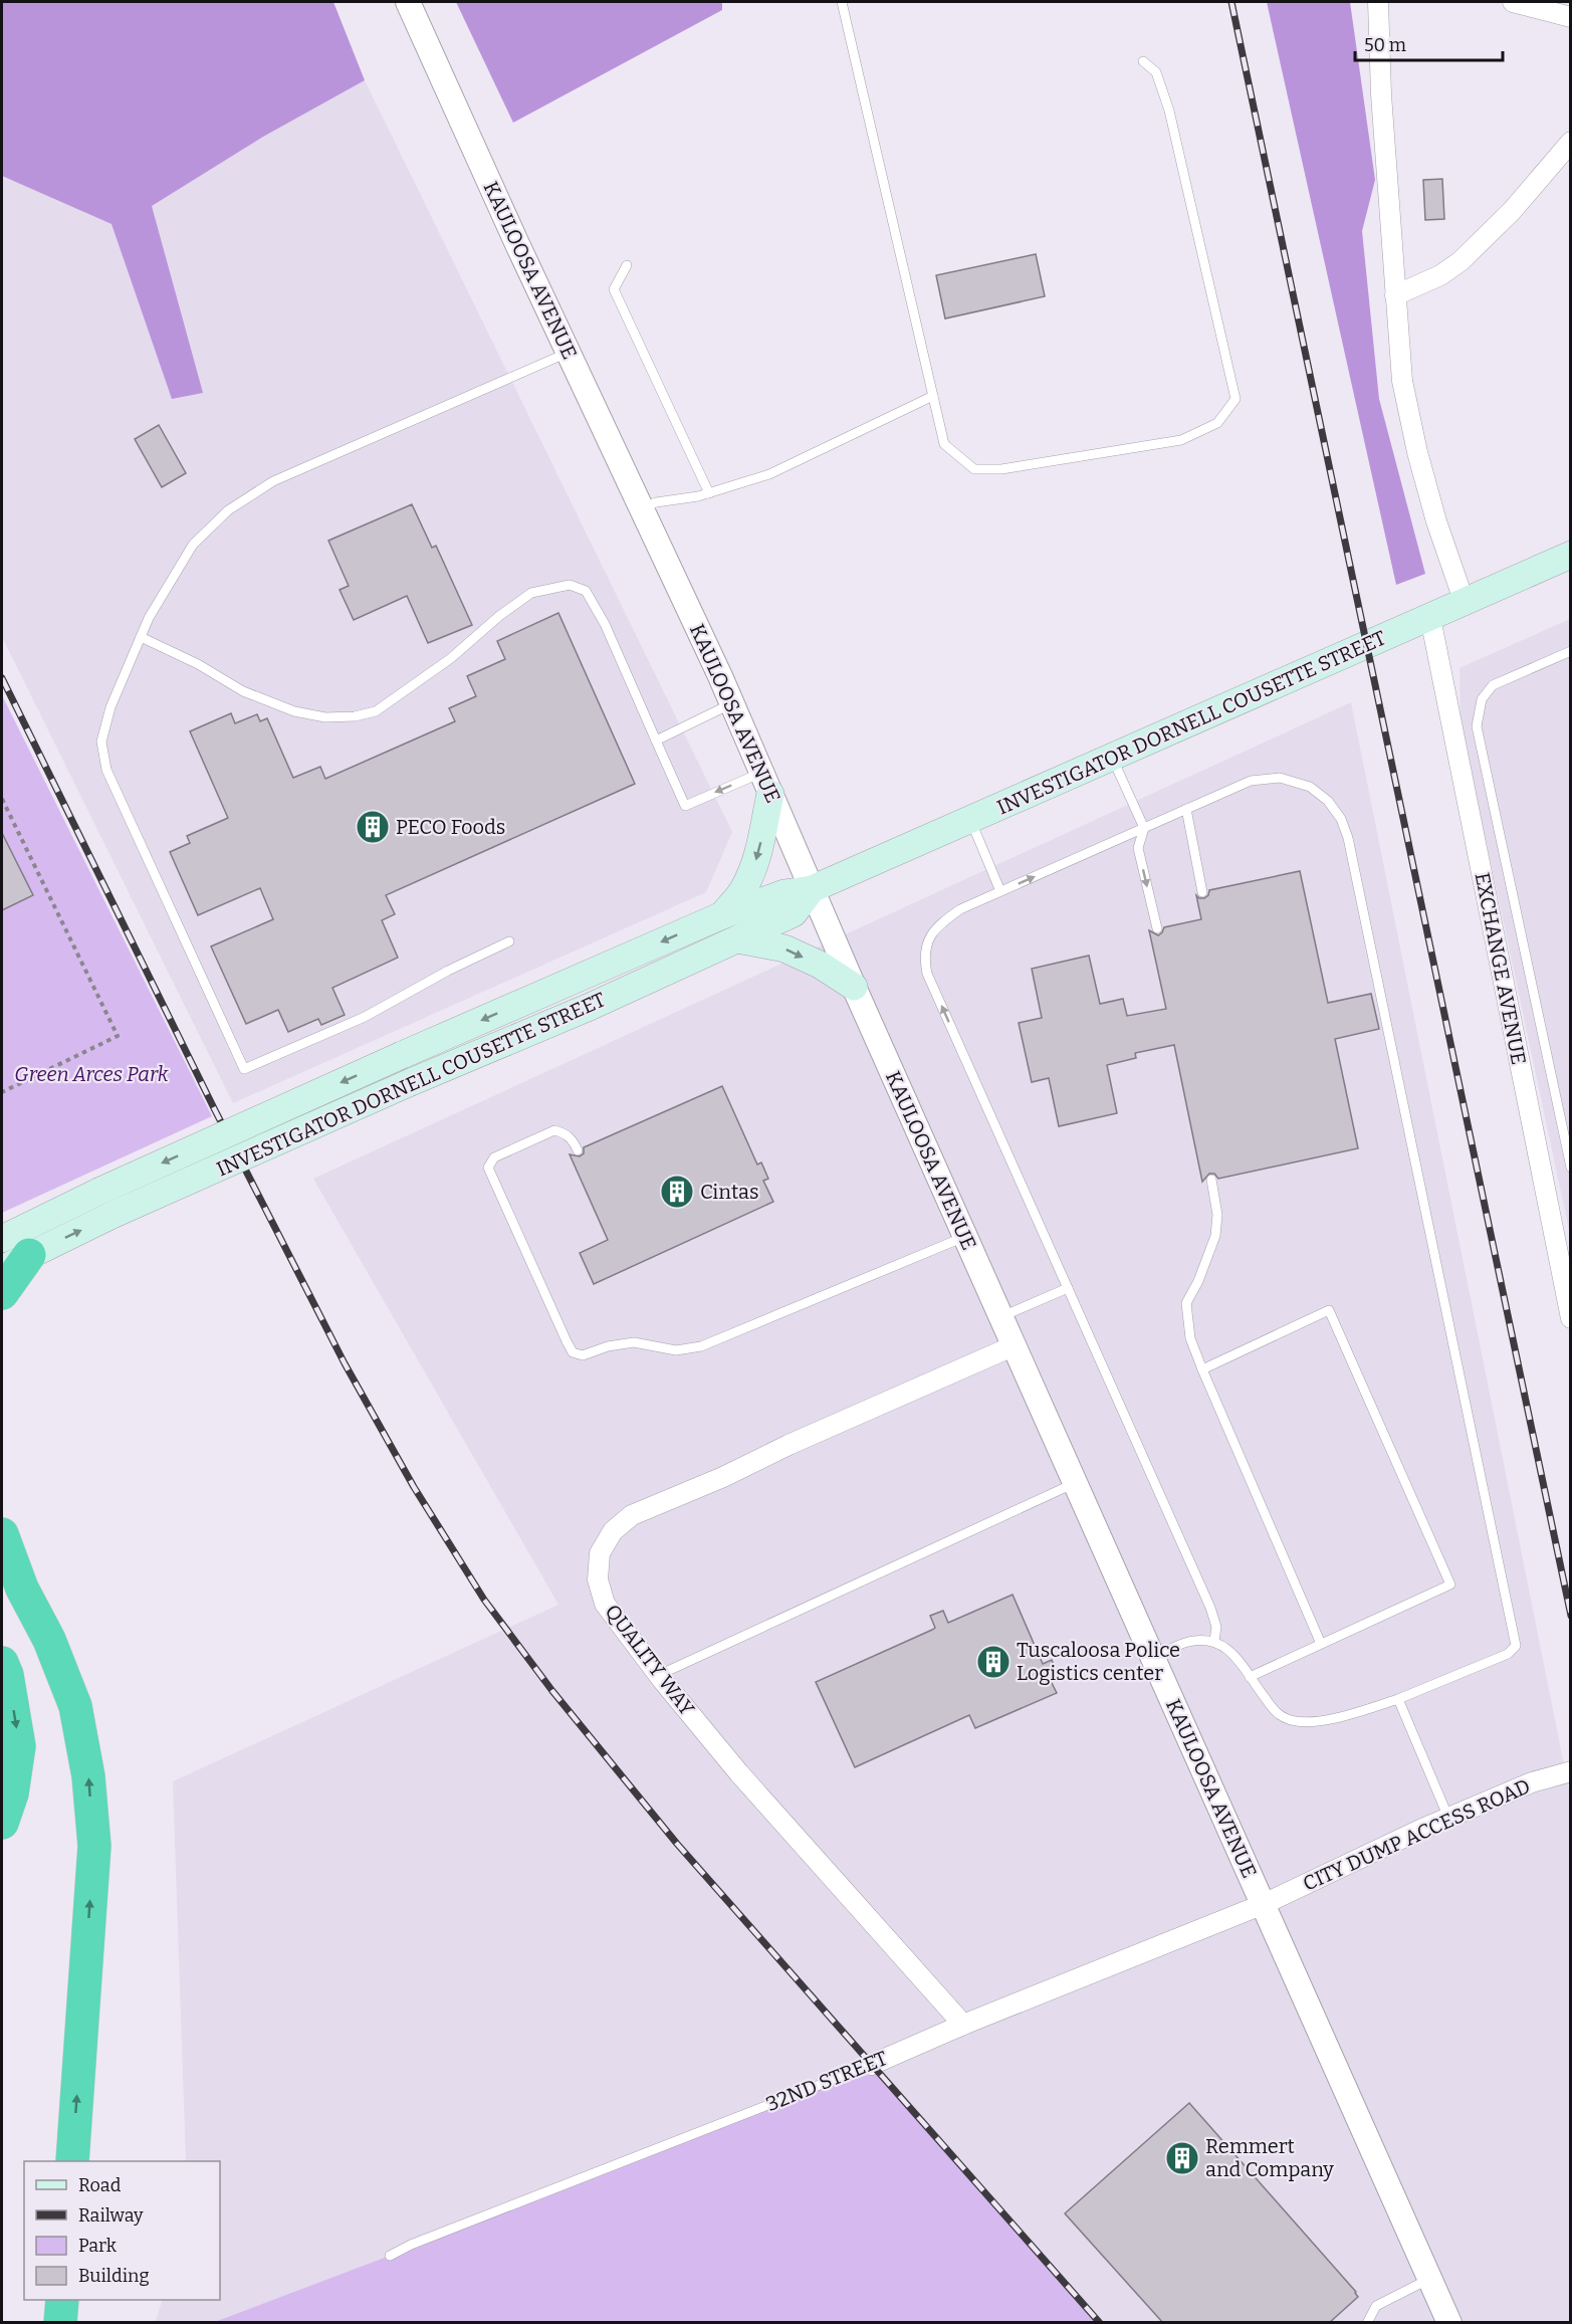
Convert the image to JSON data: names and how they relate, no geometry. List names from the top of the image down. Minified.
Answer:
{"streets":{"main road":["INVESTIGATOR DORNELL COUSETTE STREET"],"street":["KAULOOSA AVENUE","EXCHANGE AVENUE","QUALITY WAY","CITY DUMP ACCESS ROAD","32ND STREET"]},"crossings":[["KAULOOSA AVENUE","INVESTIGATOR DORNELL COUSETTE STREET"],["KAULOOSA AVENUE","QUALITY WAY"],["KAULOOSA AVENUE","CITY DUMP ACCESS ROAD"],["KAULOOSA AVENUE","32ND STREET"],["INVESTIGATOR DORNELL COUSETTE STREET","EXCHANGE AVENUE"],["QUALITY WAY","32ND STREET"],["CITY DUMP ACCESS ROAD","32ND STREET"]],"parks":["Green Arces Park"],"places":{"building":["PECO Foods","Cintas","Tuscaloosa Police Logistics center","Remmert and Company"]},"legend":["Road","Railway","Park","Building"],"scale_bar":"50 m"}
